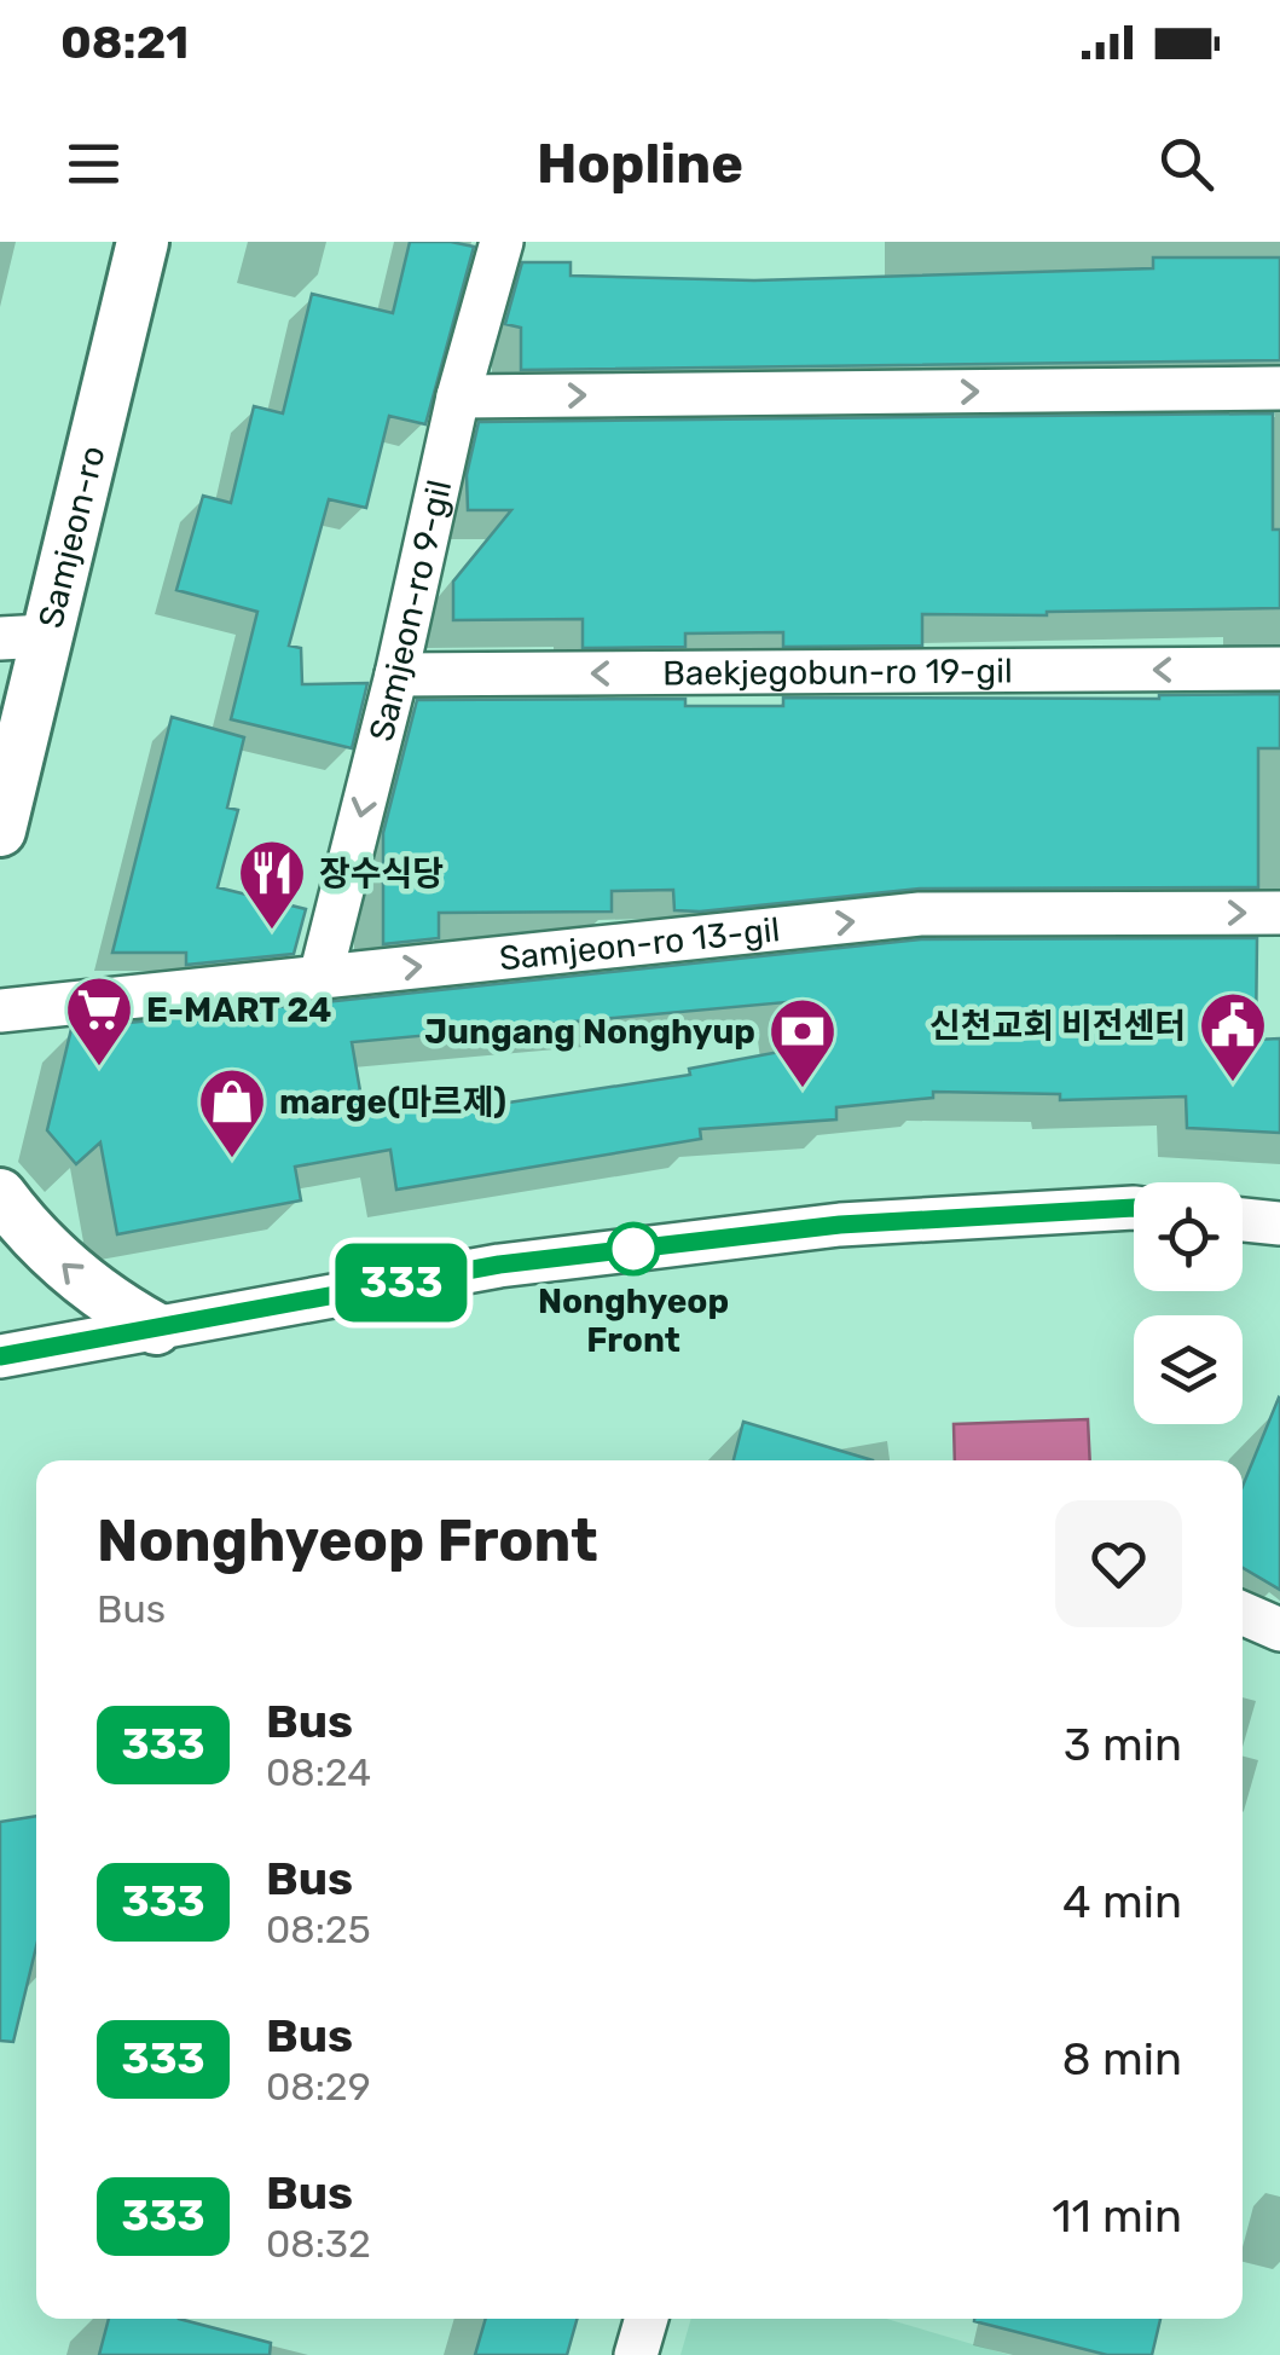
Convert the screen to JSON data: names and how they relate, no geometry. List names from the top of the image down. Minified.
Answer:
{"streets":{"main road":["Samjeon-ro"],"street":["Samjeon-ro 9-gil","Baekjegobun-ro 19-gil","Samjeon-ro 13-gil"]},"crossings":[["Samjeon-ro 9-gil","Baekjegobun-ro 19-gil"],["Samjeon-ro 9-gil","Samjeon-ro 13-gil"]],"one_way":["Samjeon-ro 9-gil"],"places":{"restaurant":["장수식당"],"supermarket":["E-MART 24"],"public building":["신천교회 비전센터"],"bank":["Jungang Nonghyup"],"shop":["marge(마르제)"],"other":["Nonghyeop Front"]},"lines":["bus line 333"],"page":{"status":"08:21","header":"Hopline","on_map":"333","heading":["Nonghyeop Front","Bus"],"list":[{"mark":"333","name":"Bus","note":"08:24","value":"3 min"},{"mark":"333","name":"Bus","note":"08:25","value":"4 min"},{"mark":"333","name":"Bus","note":"08:29","value":"8 min"},{"mark":"333","name":"Bus","note":"08:32","value":"11 min"}]}}
